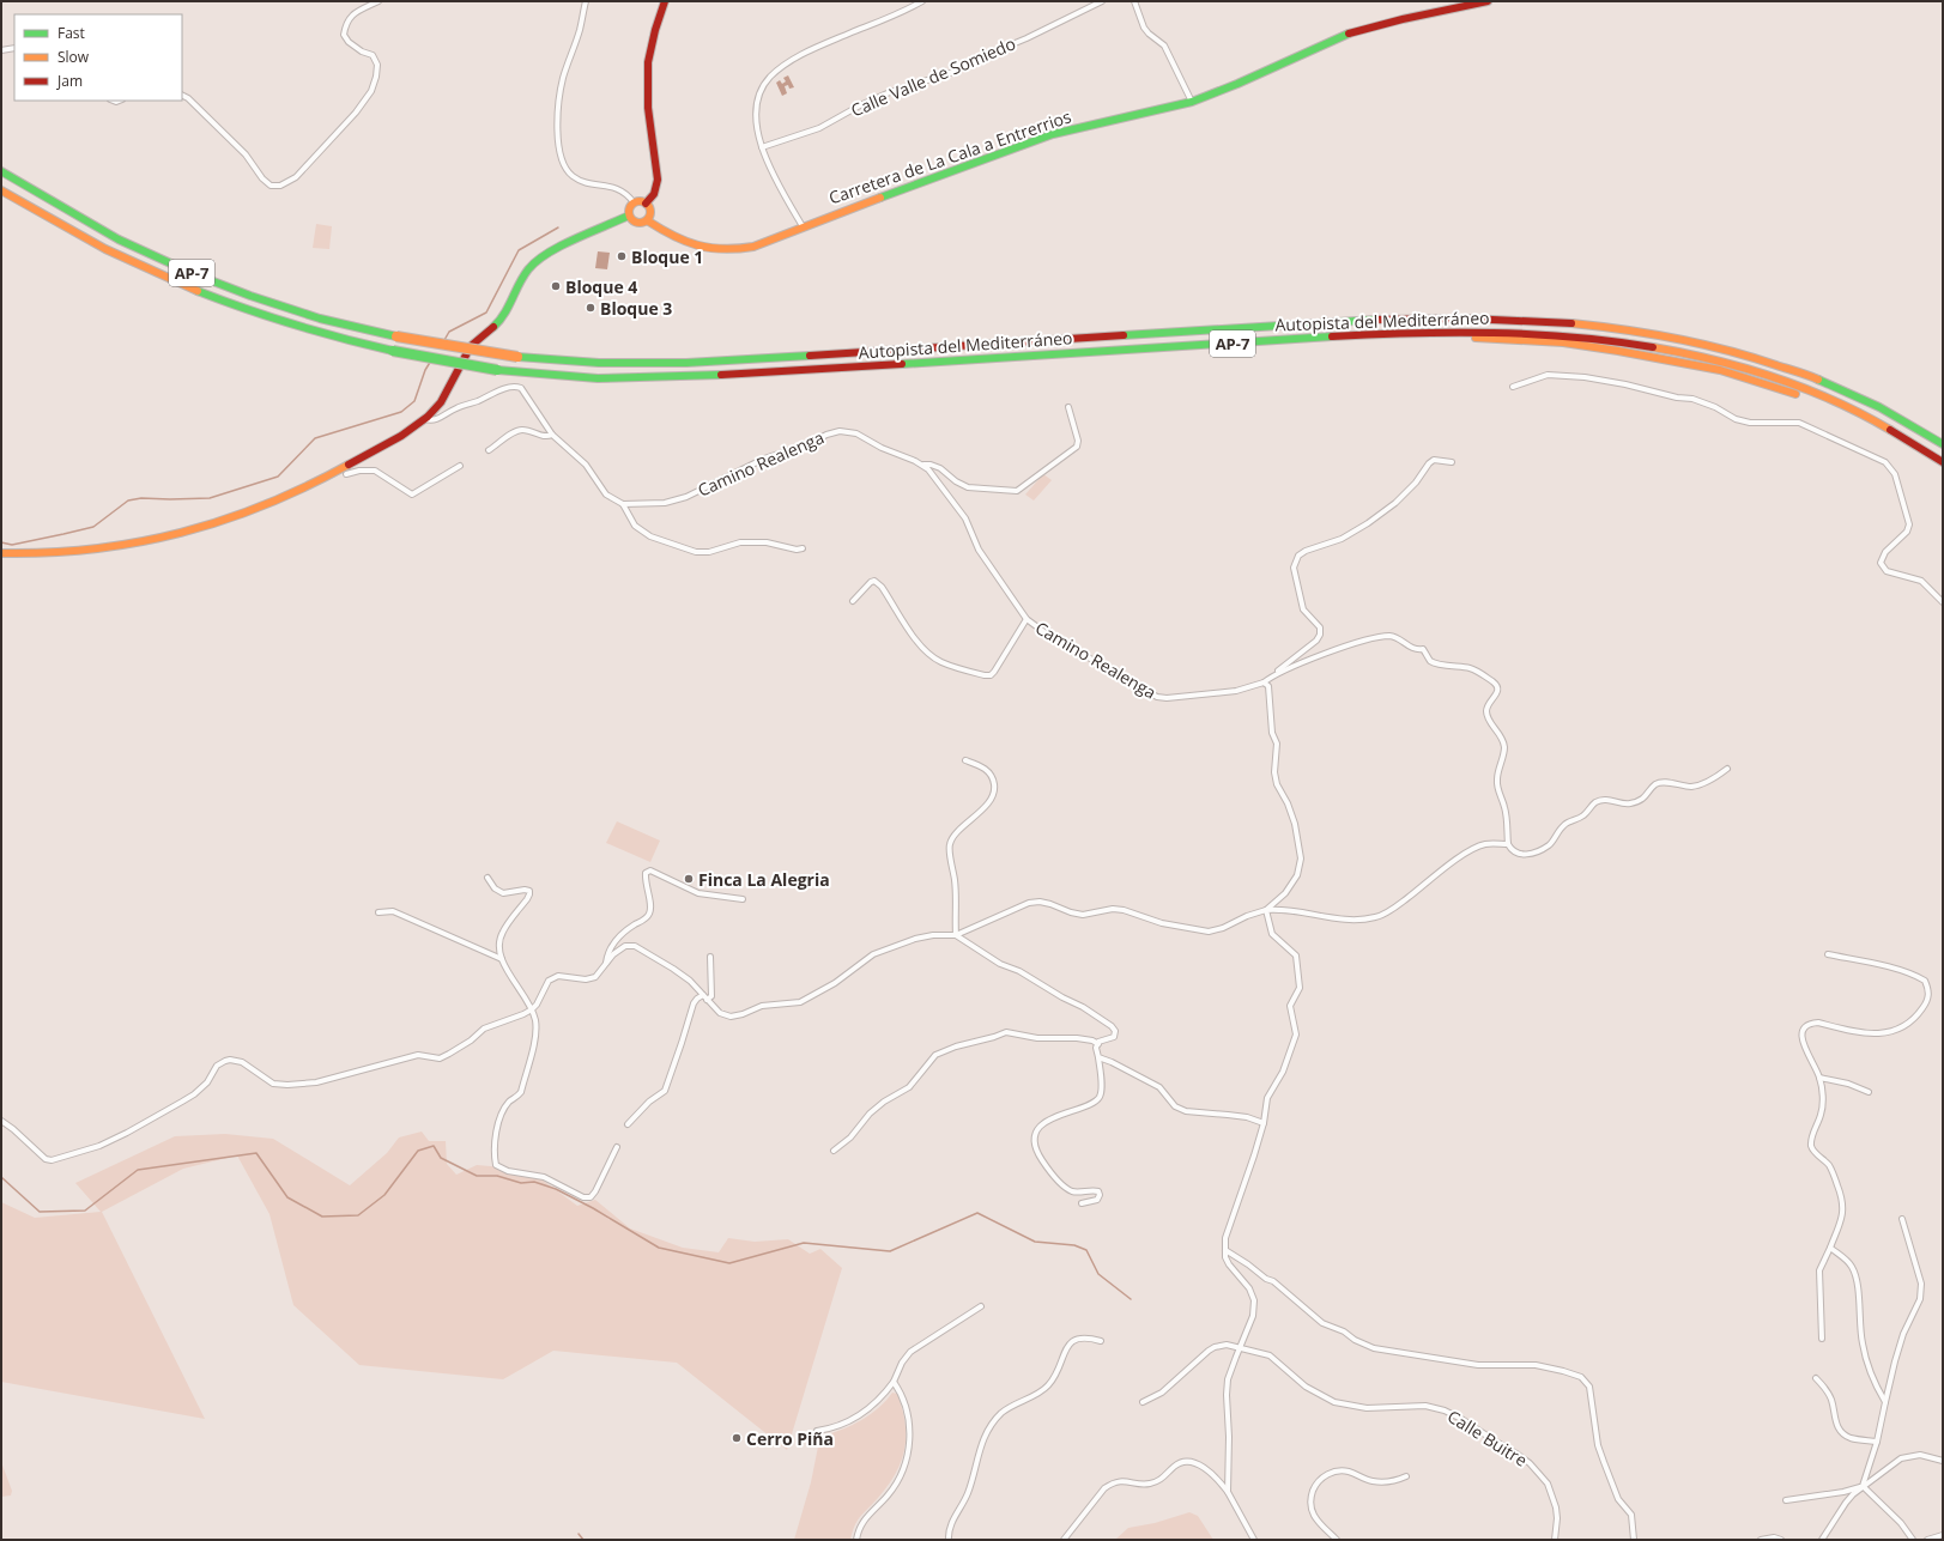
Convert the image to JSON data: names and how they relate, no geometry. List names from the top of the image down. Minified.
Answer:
{"streets":{"main road":["Carretera de La Cala a Entrerrios","AP-7","Autopista del Mediterráneo"],"street":["Calle Valle de Somiedo","Camino Realenga","Calle Buitre"]},"places":["Bloque 1","Bloque 4","Bloque 3","Finca La Alegria","Cerro Piña"],"legend":["Fast","Slow","Jam"]}
